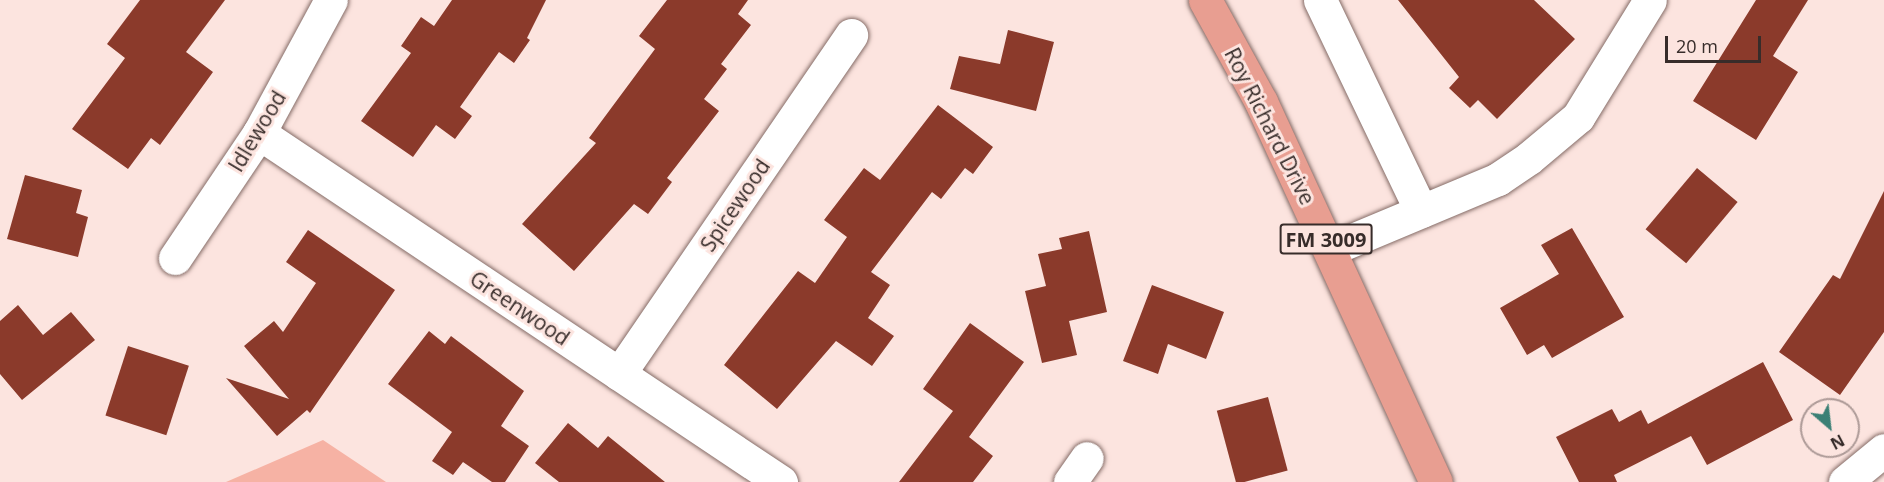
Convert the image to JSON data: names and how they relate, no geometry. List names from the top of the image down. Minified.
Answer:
{"streets":{"main road":["Roy Richard Drive","FM 3009"],"street":["Idlewood","Spicewood","Greenwood"]},"crossings":[["Idlewood","Greenwood"],["Spicewood","Greenwood"]],"scale_bar":"20 m","north":"bottom right"}
